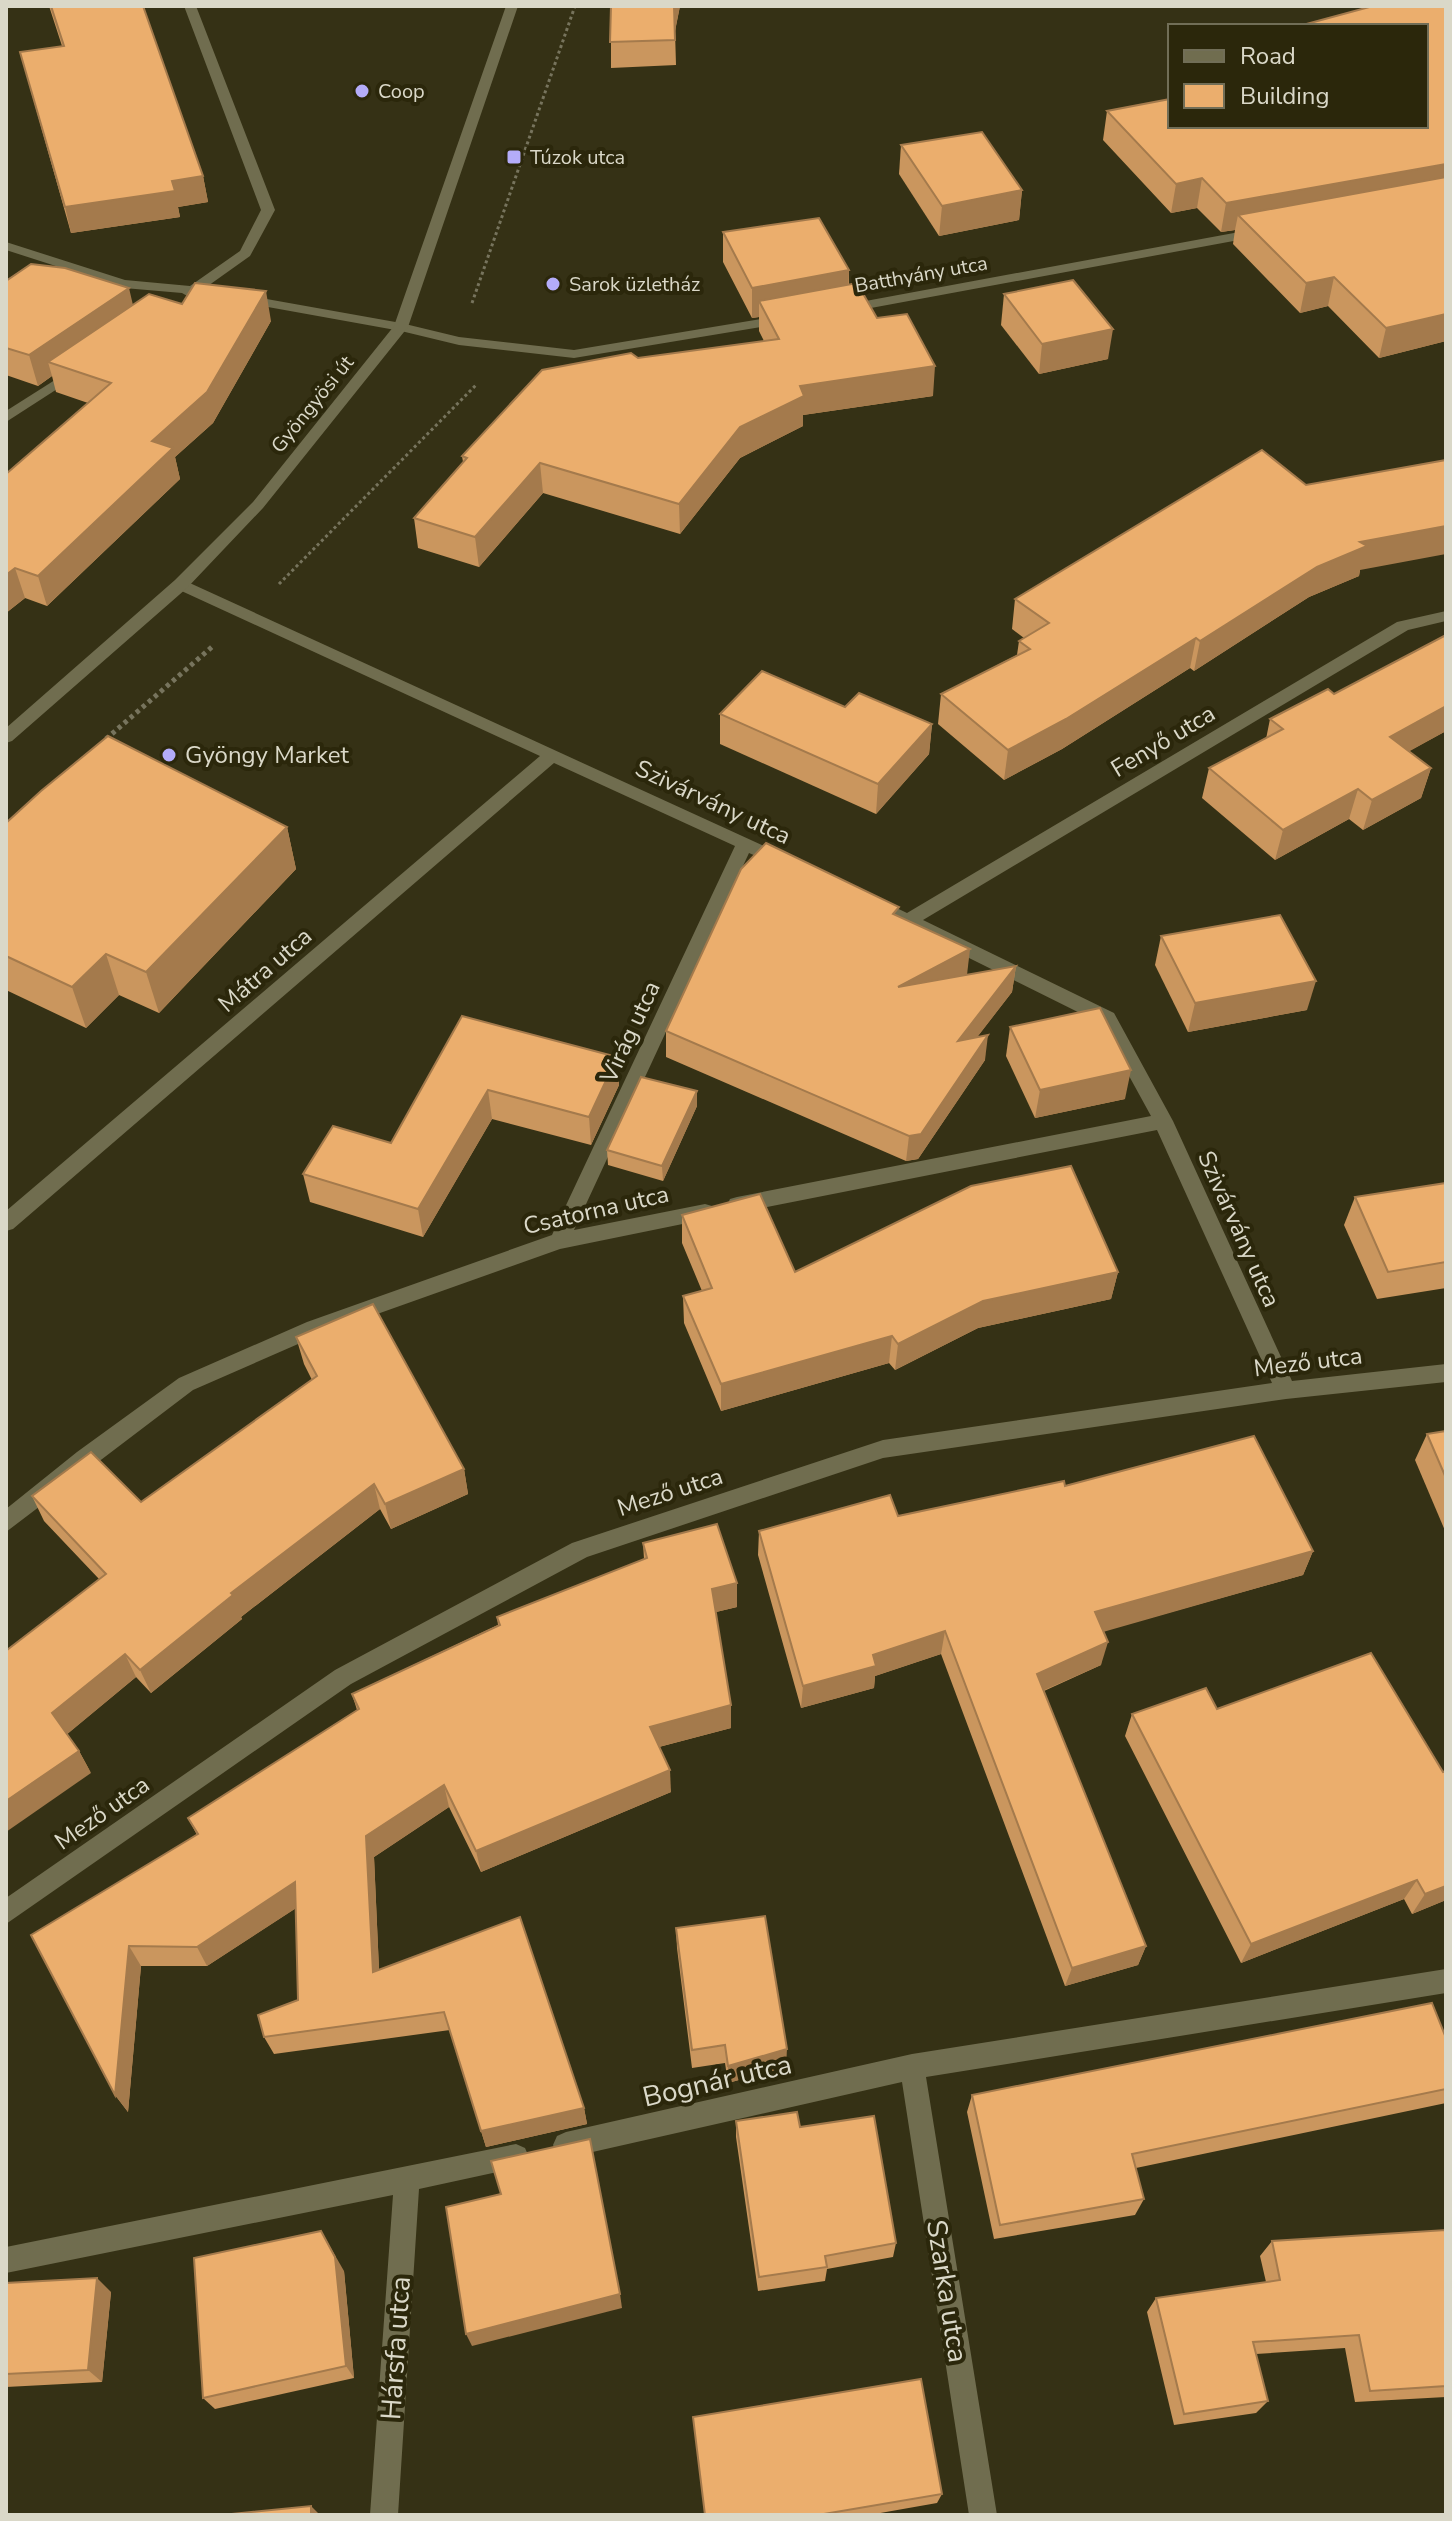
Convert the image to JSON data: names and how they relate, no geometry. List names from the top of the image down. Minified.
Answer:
{"streets":{"street":["Batthyány utca","Gyöngyösi út","Fenyő utca","Szivárvány utca","Mátra utca","Virág utca","Csatorna utca","Mező utca","Bognár utca","Szarka utca","Hársfa utca"]},"crossings":[["Gyöngyösi út","Szivárvány utca"],["Fenyő utca","Szivárvány utca"],["Szivárvány utca","Mátra utca"],["Szivárvány utca","Virág utca"],["Szivárvány utca","Csatorna utca"],["Szivárvány utca","Mező utca"],["Virág utca","Csatorna utca"],["Bognár utca","Szarka utca"],["Bognár utca","Hársfa utca"]],"places":{"other":["Coop","Sarok üzletház","Gyöngy Market"],"transit":["Túzok utca"]},"legend":["Road","Building"]}
